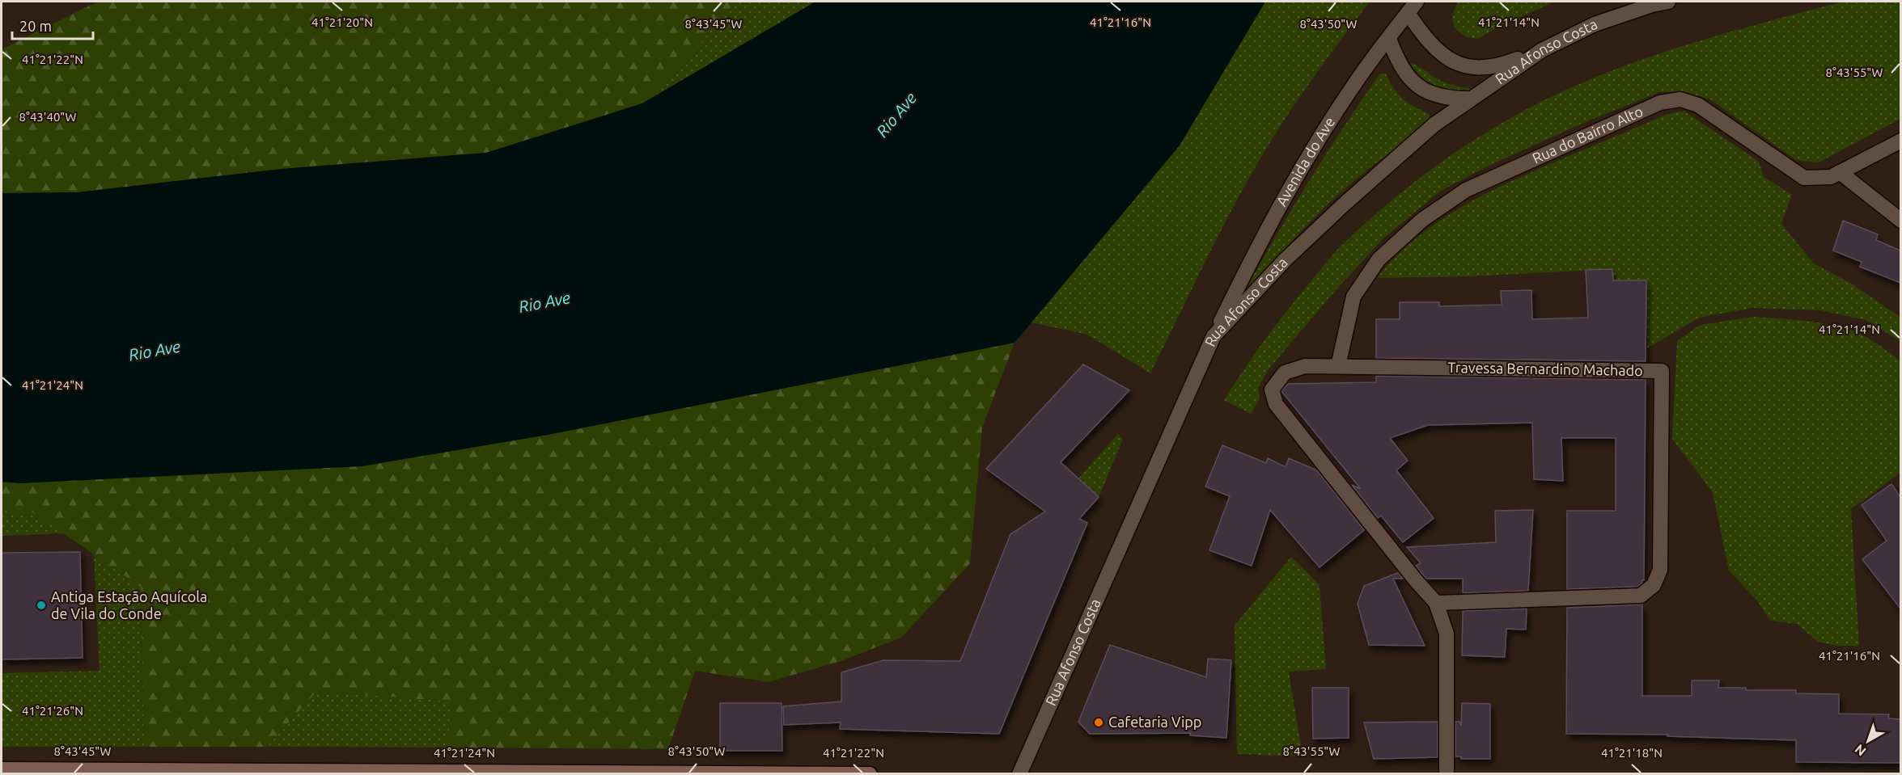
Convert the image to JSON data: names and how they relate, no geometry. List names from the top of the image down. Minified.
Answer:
{"streets":{"street":["Rua Afonso Costa","Rua do Bairro Alto","Avenida do Ave","Travessa Bernardino Machado"]},"crossings":[["Rua Afonso Costa","Avenida do Ave"],["Rua do Bairro Alto","Travessa Bernardino Machado"]],"water":["Rio Ave"],"places":["Antiga Estação Aquícola de Vila do Conde","Cafetaria Vipp"],"scale_bar":"20 m","north":"bottom left","coordinates":["41°21'20\"N","41°21'16\"N","41°21'14\"N","8°43'45\"W","8°43'50\"W","41°21'22\"N","8°43'55\"W","8°43'40\"W","41°21'24\"N","41°21'26\"N","41°21'18\"N"]}
